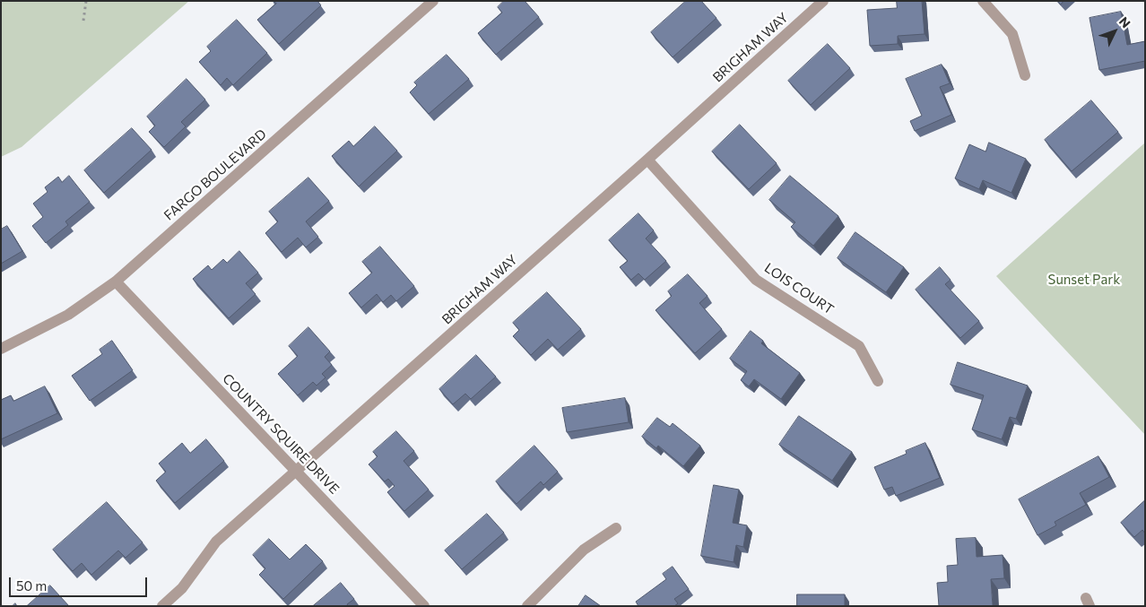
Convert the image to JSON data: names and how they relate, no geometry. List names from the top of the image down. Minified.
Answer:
{"streets":{"street":["BRIGHAM WAY","FARGO BOULEVARD","LOIS COURT","COUNTRY SQUIRE DRIVE"]},"crossings":[["BRIGHAM WAY","LOIS COURT"],["BRIGHAM WAY","COUNTRY SQUIRE DRIVE"],["FARGO BOULEVARD","COUNTRY SQUIRE DRIVE"]],"parks":["Sunset Park"],"scale_bar":"50 m","north":"top right"}
